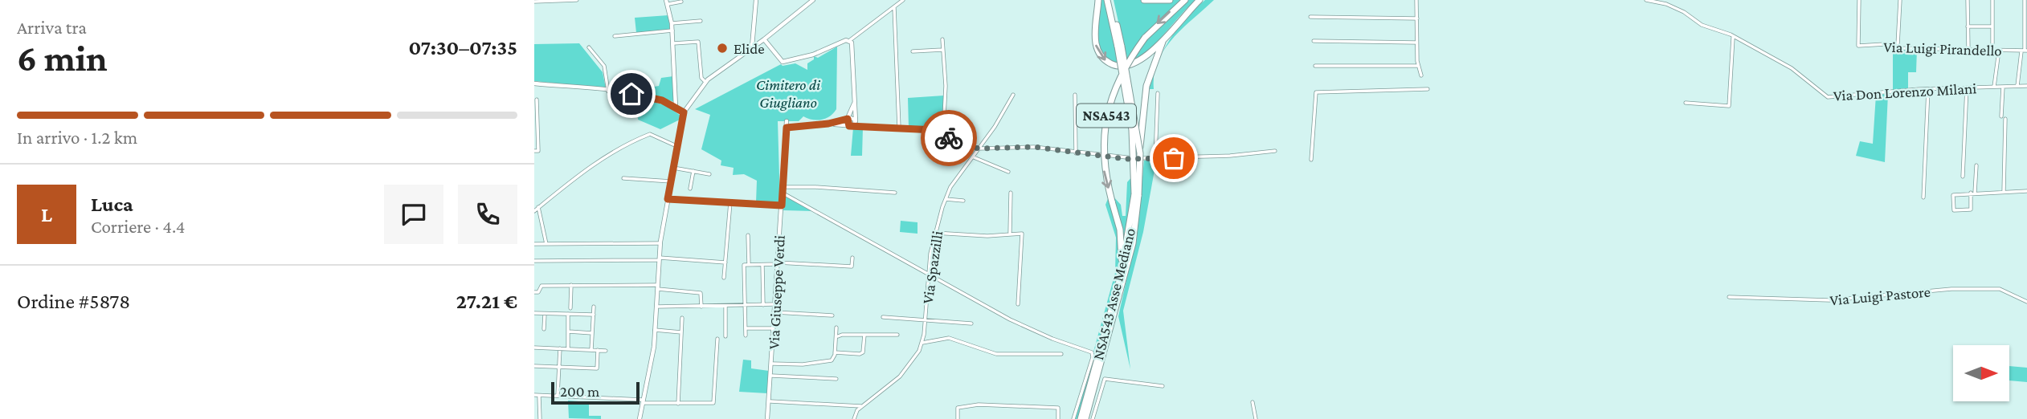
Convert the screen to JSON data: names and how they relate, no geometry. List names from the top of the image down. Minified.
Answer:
{"streets":{"highway":["NSA543","NSA543 Asse Mediano"],"street":["Via Luigi Pirandello","Via Don Lorenzo Milani","Via Spazzilli","Via Giuseppe Verdi","Via Luigi Pastore"]},"crossings":[["NSA543","NSA543 Asse Mediano"]],"parks":["Cimitero di Giugliano"],"places":["Elide"],"scale_bar":"200 m","north":"right","page":{"heading":["6 min","Arriva tra","07:30–07:35"],"panel":["Luca","Corriere · 4.4","Ordine #5878","27.21 €"],"bar":"In arrivo · 1.2 km","round":"L","scale":"200 m"}}
